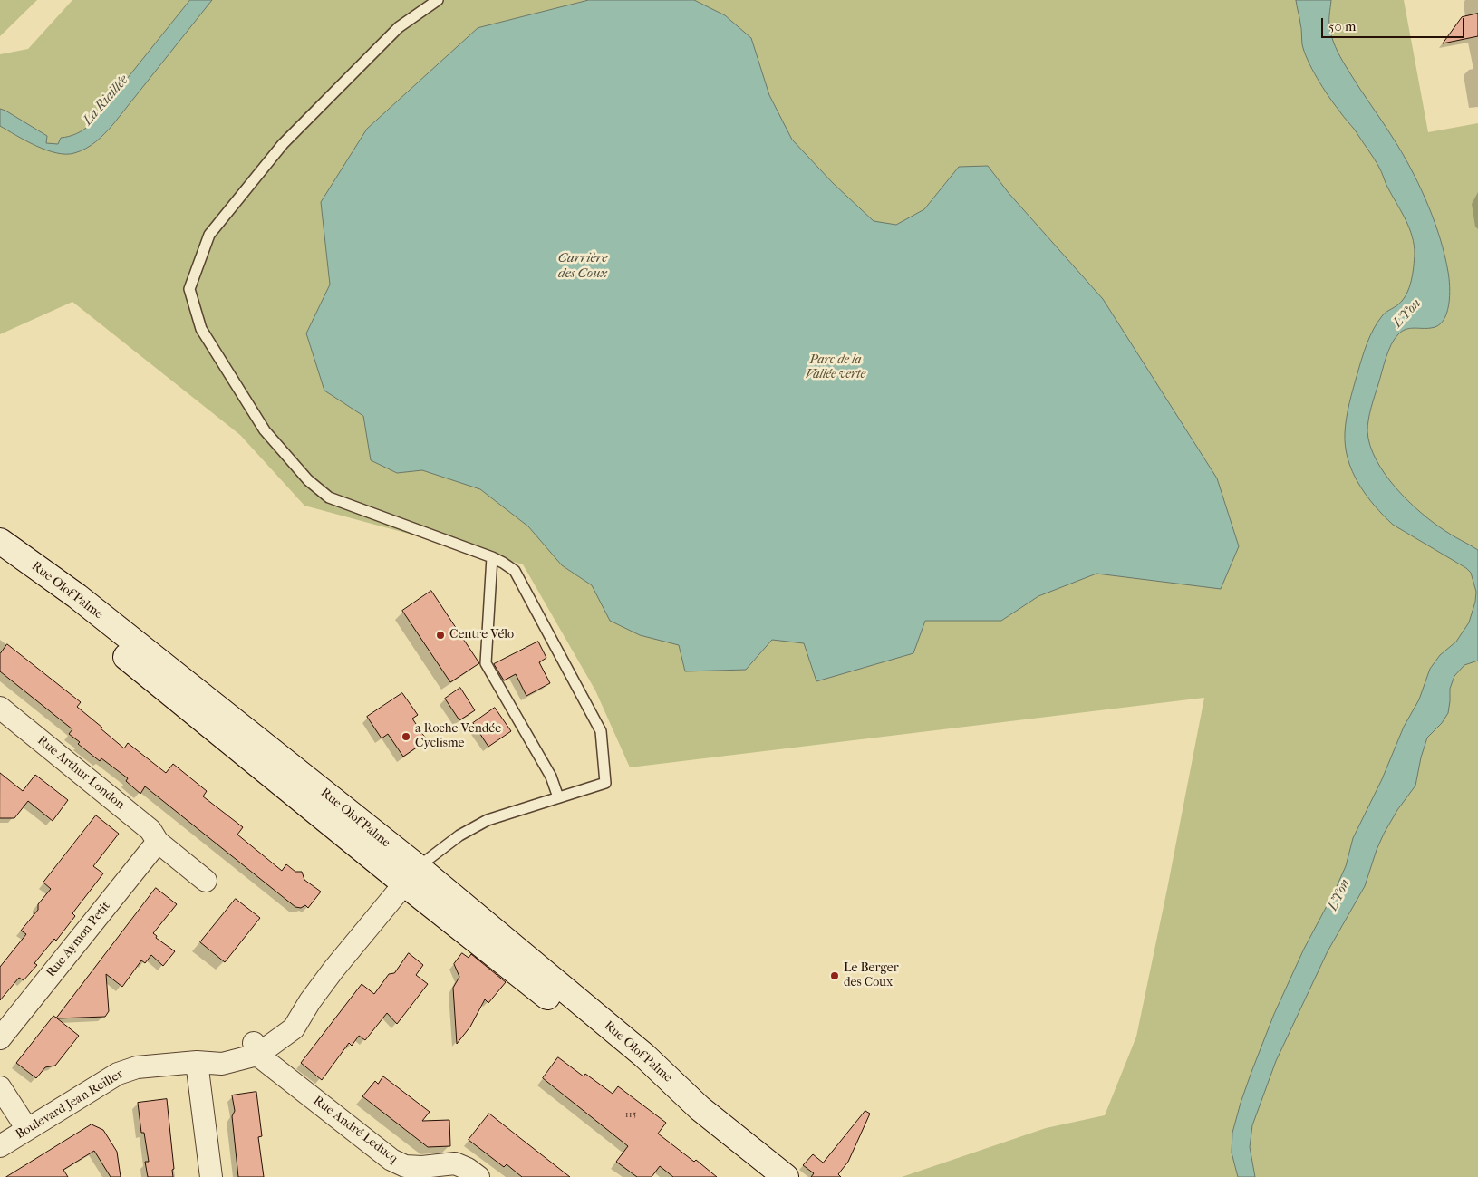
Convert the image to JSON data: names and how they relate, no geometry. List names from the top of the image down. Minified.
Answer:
{"streets":{"main road":["Rue Olof Palme"],"street":["Rue Arthur London","Rue Aymon Petit","Boulevard Jean Reiller","Rue André Leducq"]},"crossings":[["Rue Olof Palme","Boulevard Jean Reiller"],["Rue Arthur London","Rue Aymon Petit"],["Boulevard Jean Reiller","Rue André Leducq"]],"water":["La Riaillée","Carrière des Coux","L'Yon"],"parks":["Parc de la Vallée verte"],"places":["Centre Vélo","a Roche Vendée Cyclisme","Le Berger des Coux"],"house_numbers":["115"],"scale_bar":"50 m"}
